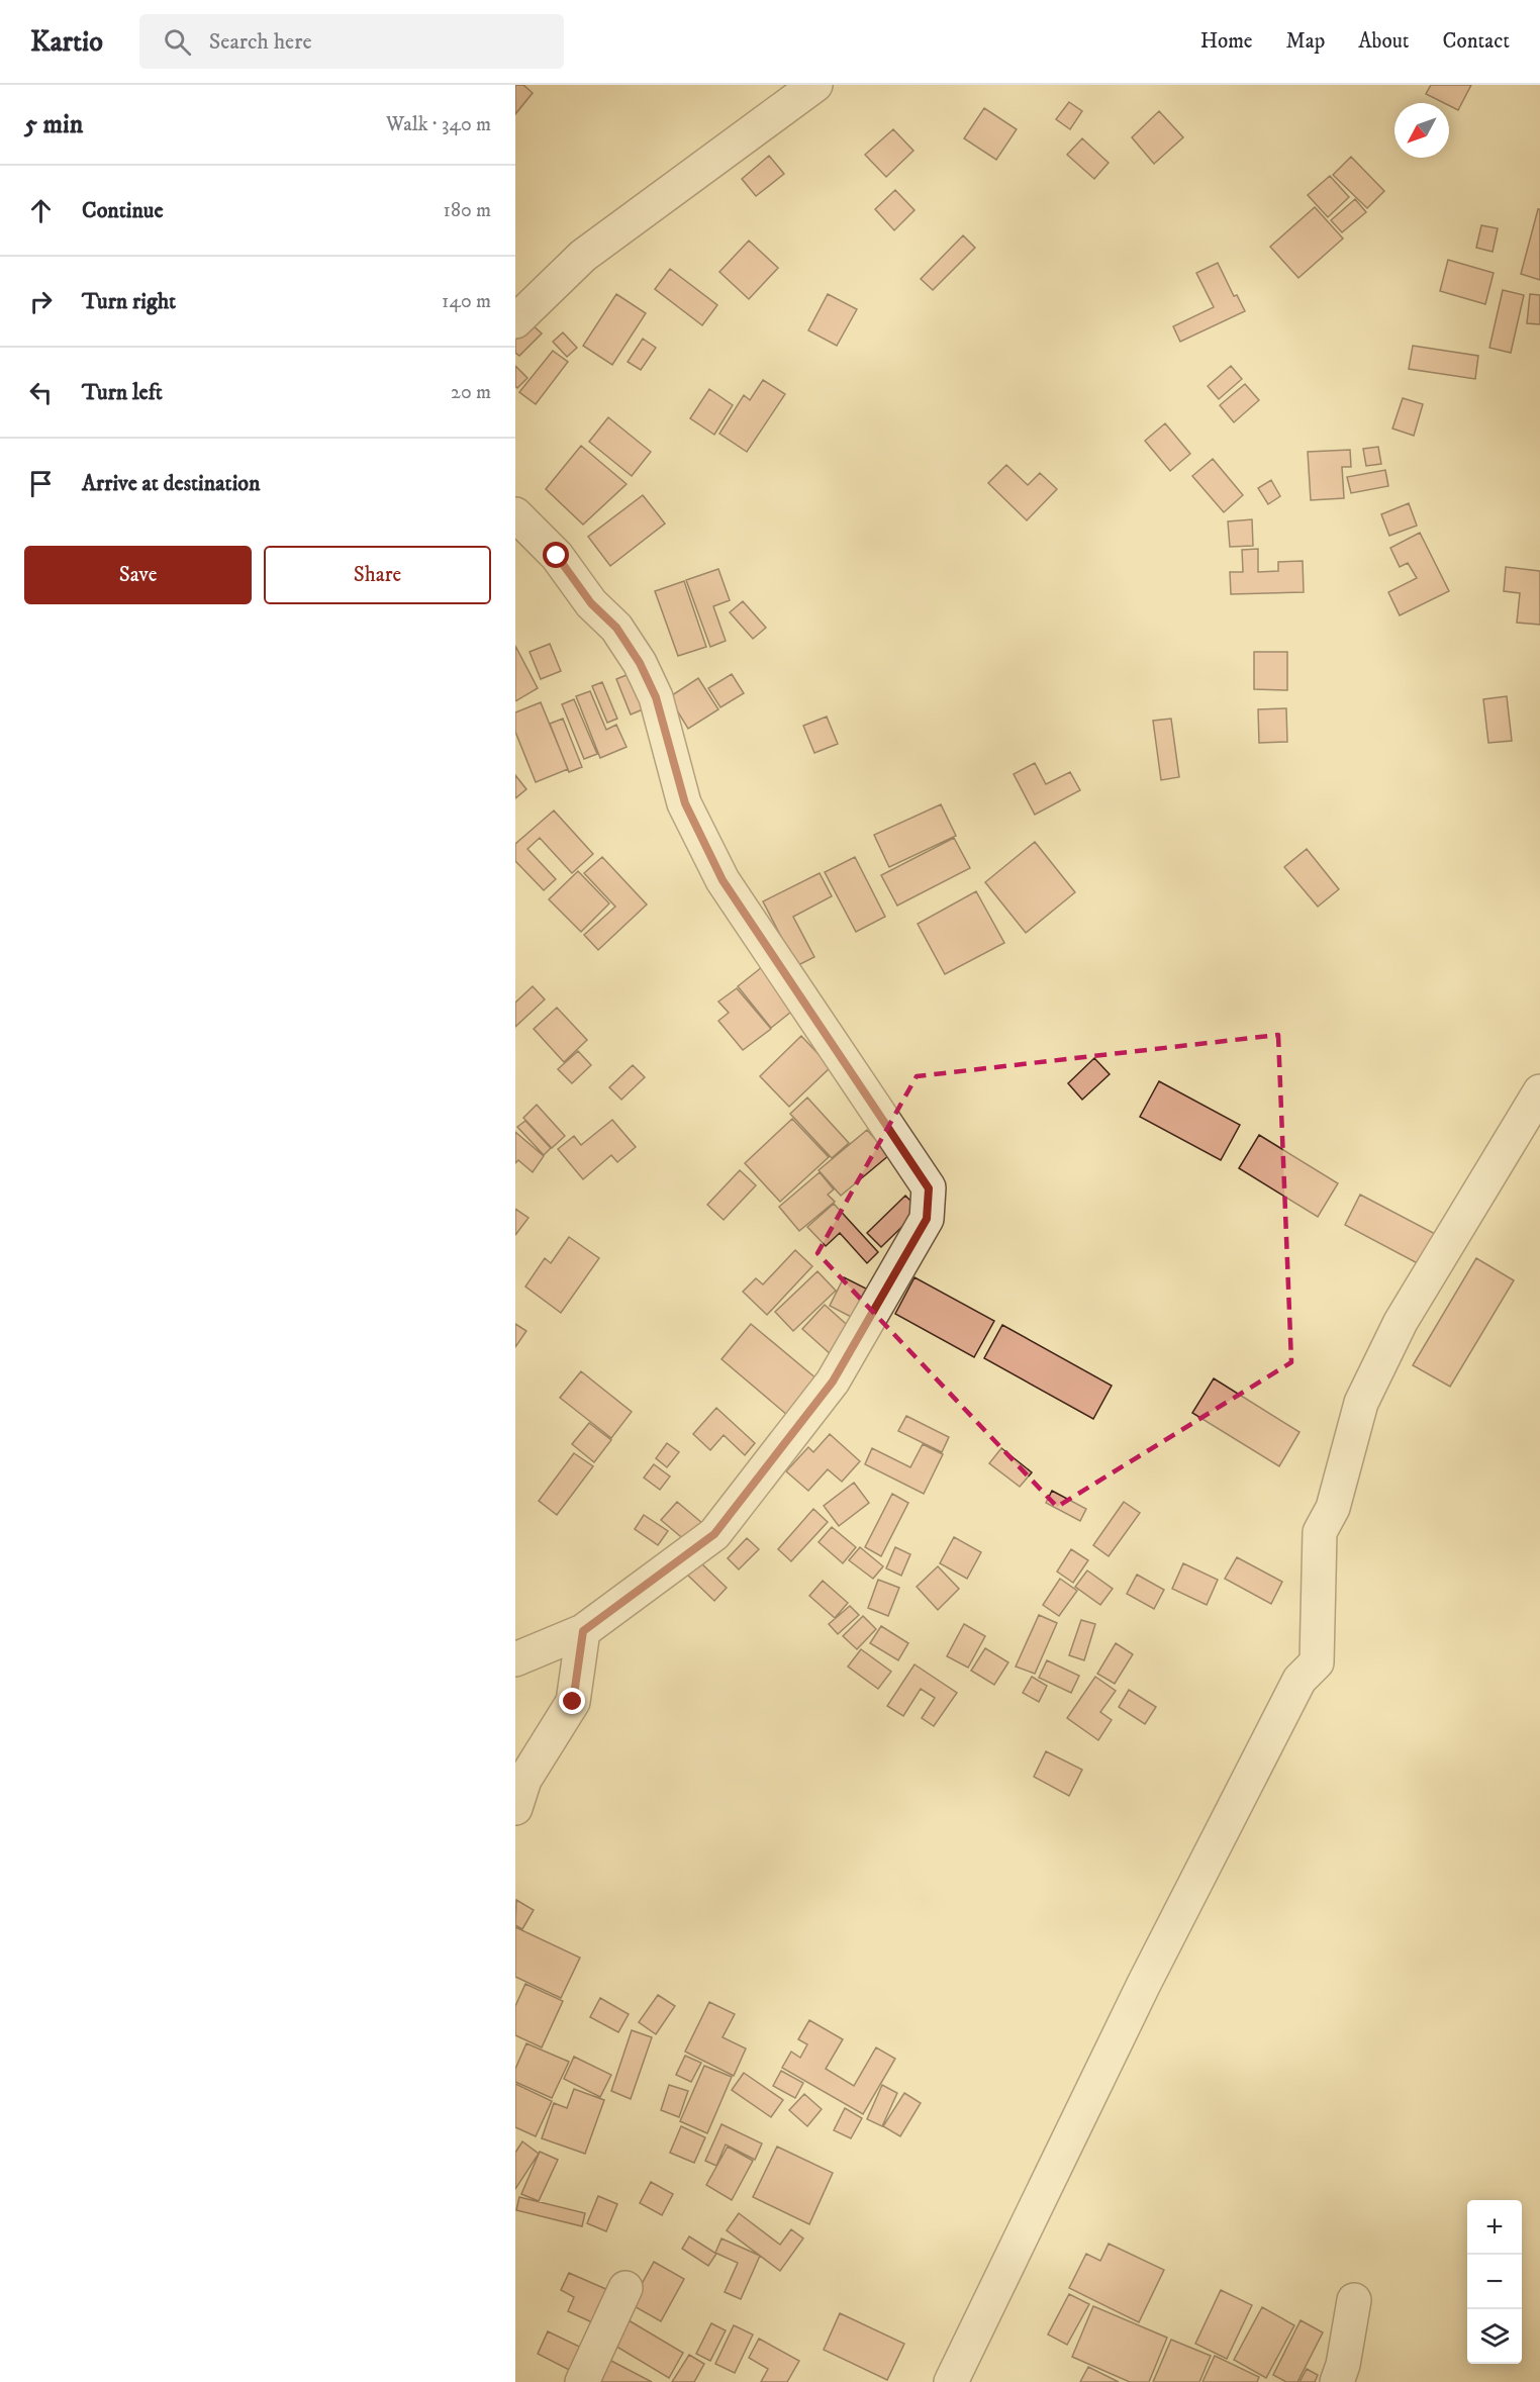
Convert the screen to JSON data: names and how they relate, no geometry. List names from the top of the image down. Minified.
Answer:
{"north":"bottom left","page":{"header":"Kartio","search":"Search here","nav":["Home","Map","About","Contact"],"heading":["5 min","Walk · 340 m"],"list":[["Continue","180 m"],["Turn right","140 m"],["Turn left","20 m"],"Arrive at destination"],"buttons":["Save","Share"],"map_buttons":["+","−"]}}
